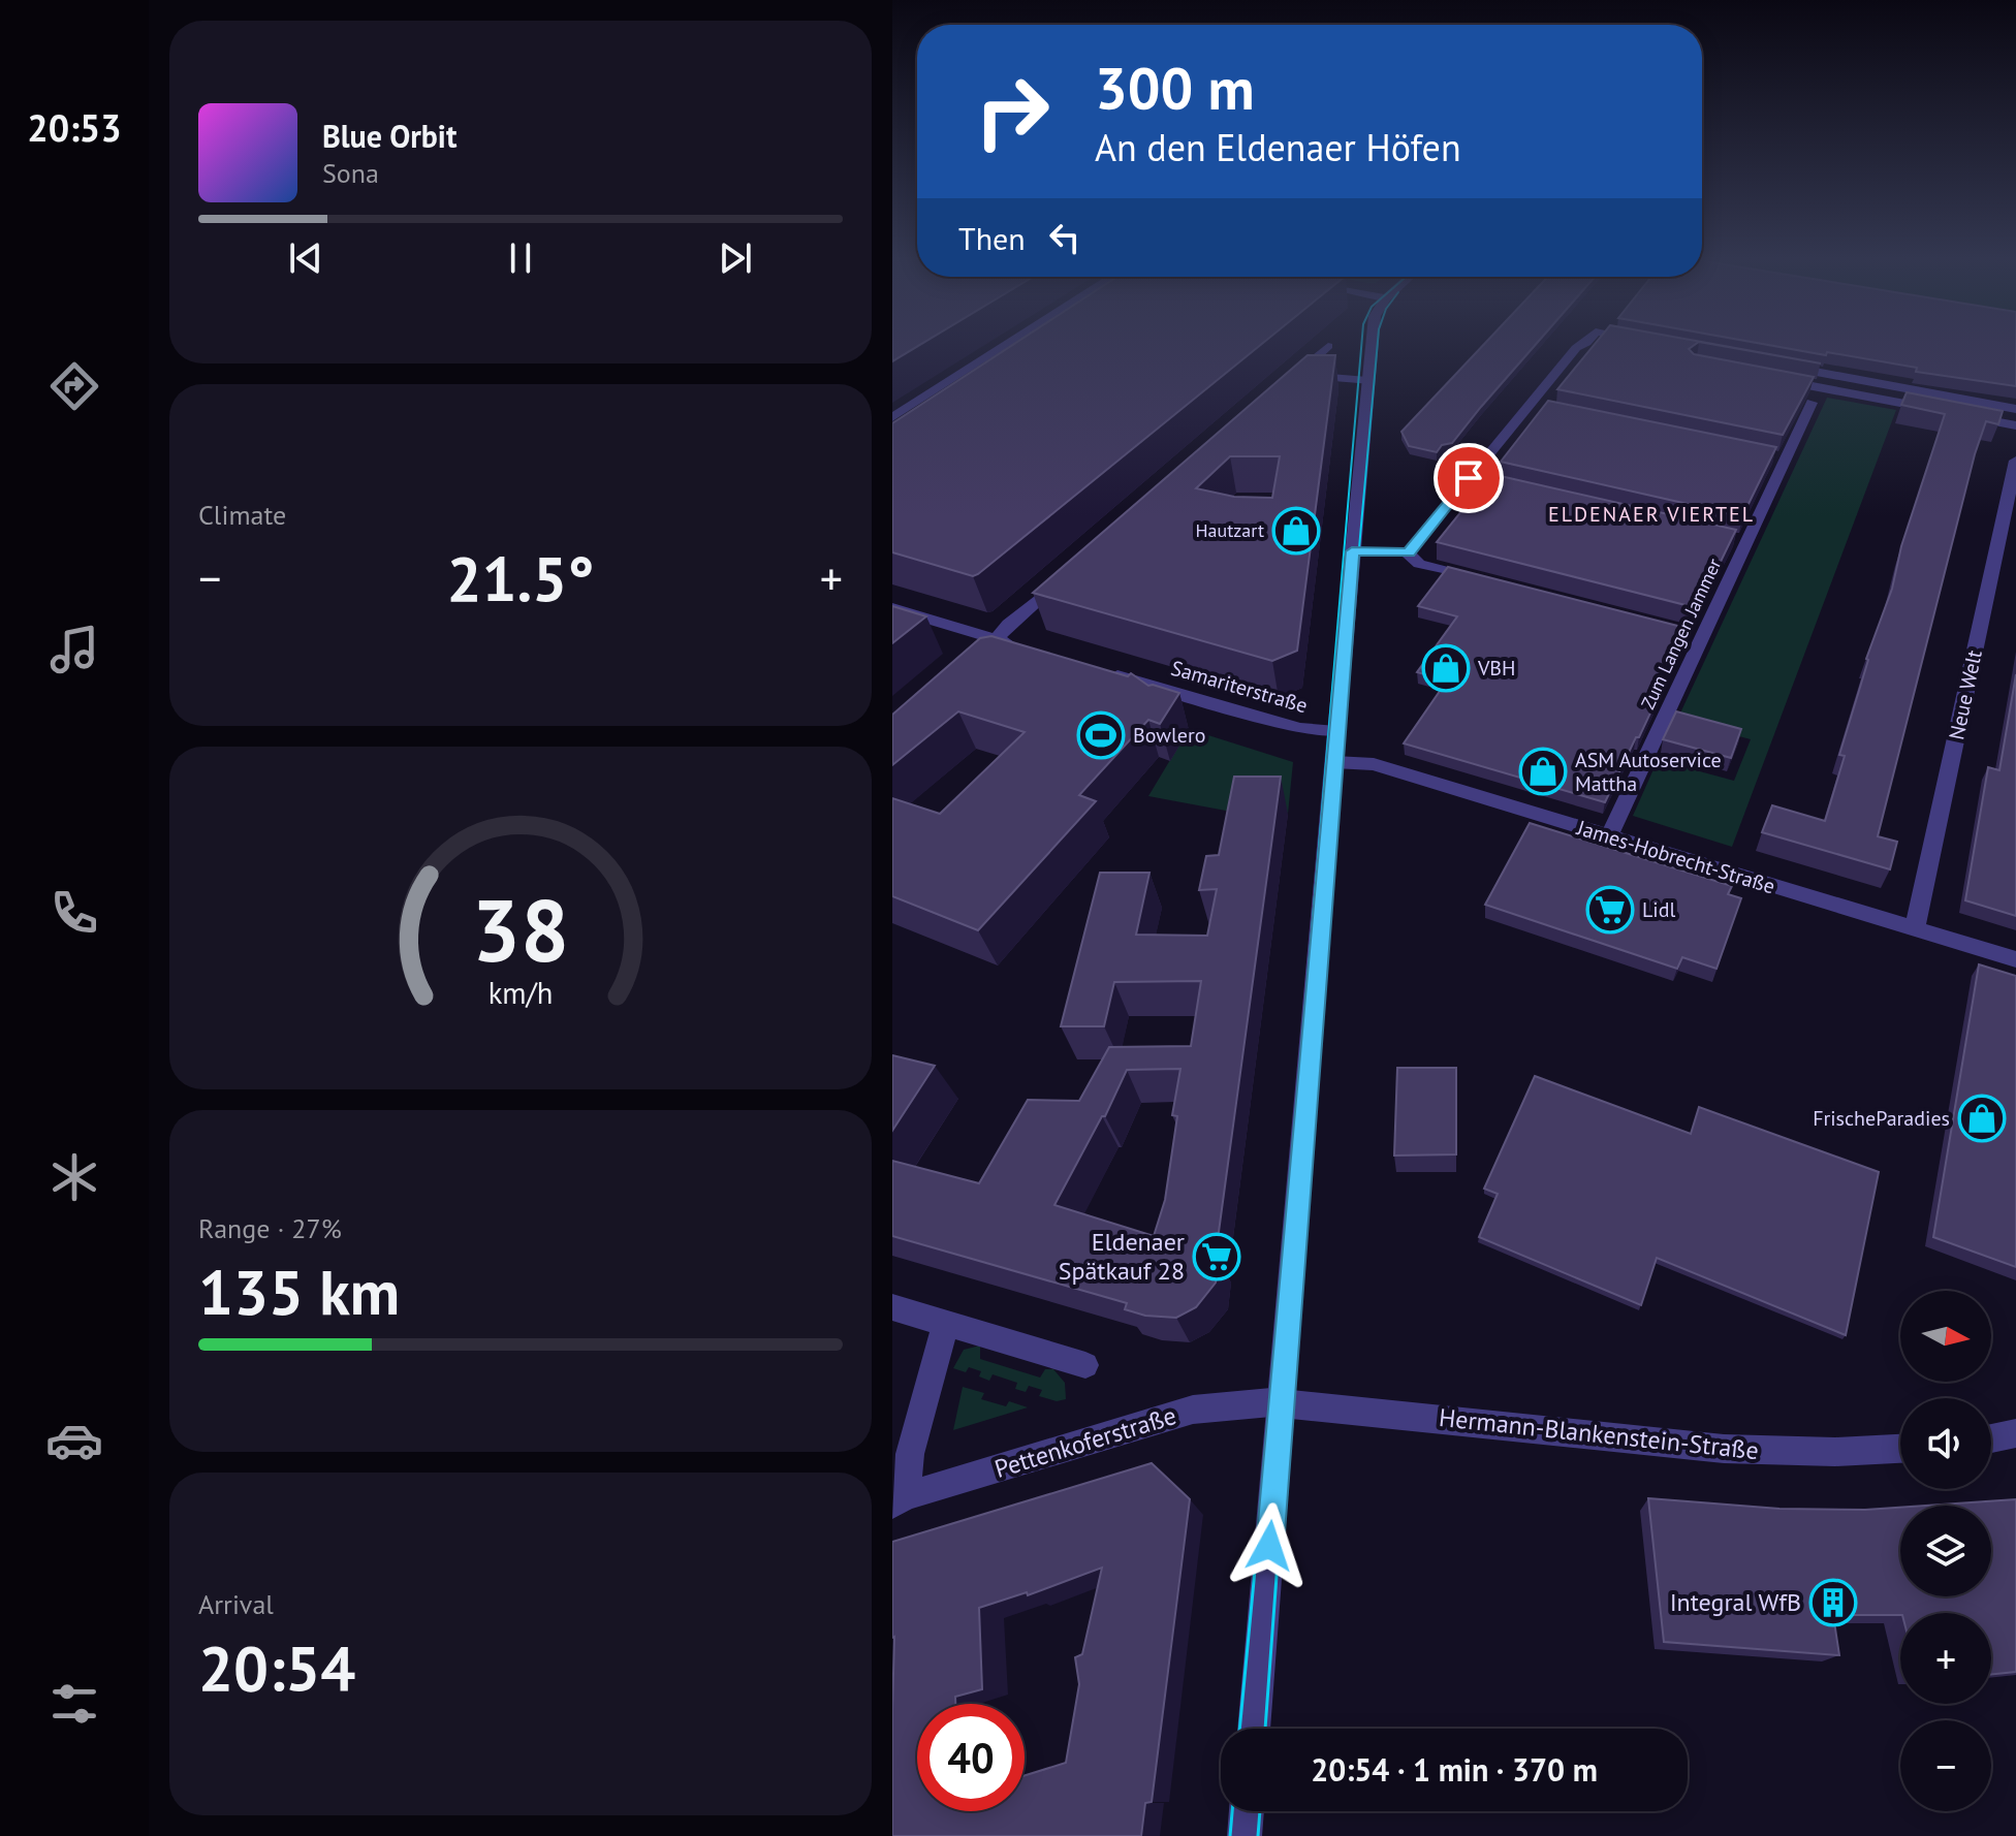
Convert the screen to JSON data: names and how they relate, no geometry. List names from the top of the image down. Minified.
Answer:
{"streets":{"street":["Zum Langen Jammer","Samariterstraße","Neue Welt","James-Hobrecht-Straße","Hermann-Blankenstein-Straße","Pettenkoferstraße"]},"crossings":[["Zum Langen Jammer","James-Hobrecht-Straße"],["Neue Welt","James-Hobrecht-Straße"],["Hermann-Blankenstein-Straße","Pettenkoferstraße"]],"districts":["ELDENAER VIERTEL"],"places":{"shop":["Hautzart","VBH","ASM Autoservice Mattha","FrischeParadies"],"sports":["Bowlero"],"supermarket":["Lidl","Eldenaer Spätkauf 28"],"building":["Integral WfB"]},"north":"right","page":{"tabs":"20:53","turn":["300 m","An den Eldenaer Höfen"],"song":["Blue Orbit","Sona"],"then":"Then","tile":["Climate",["Range · 27%","135 km"],["Arrival","20:54"]],"heat":["−","21.5°","+"],"map_buttons":["+","−"],"limit":"40","trip":"20:54 · 1 min · 370 m","gauge":["38","km/h"]}}
